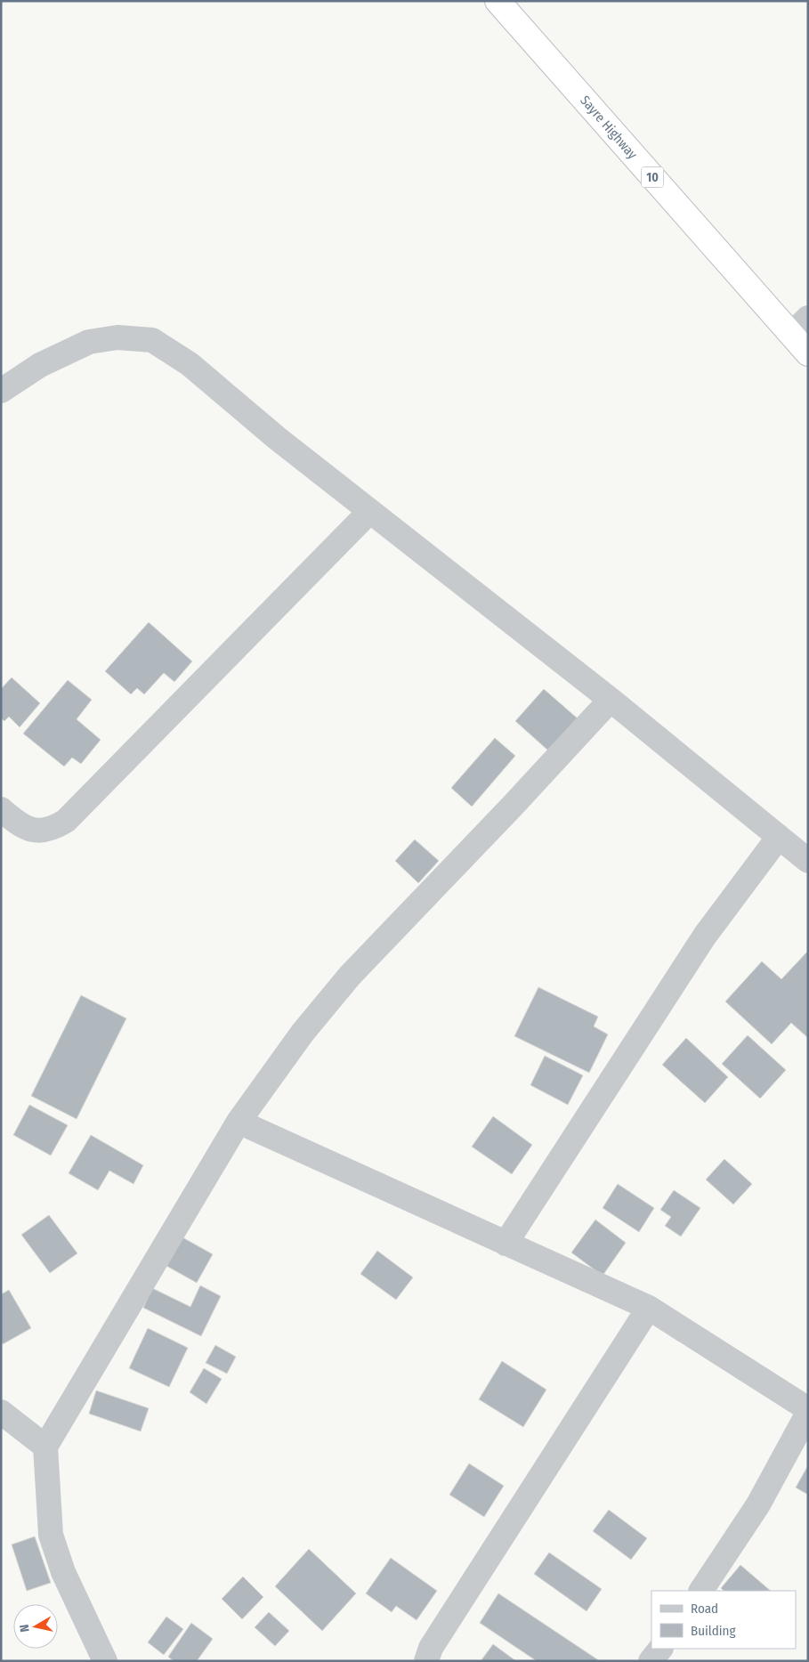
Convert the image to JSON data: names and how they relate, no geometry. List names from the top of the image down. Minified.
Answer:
{"streets":{"highway":["Sayre Highway","10"]},"legend":["Road","Building"],"north":"left"}
